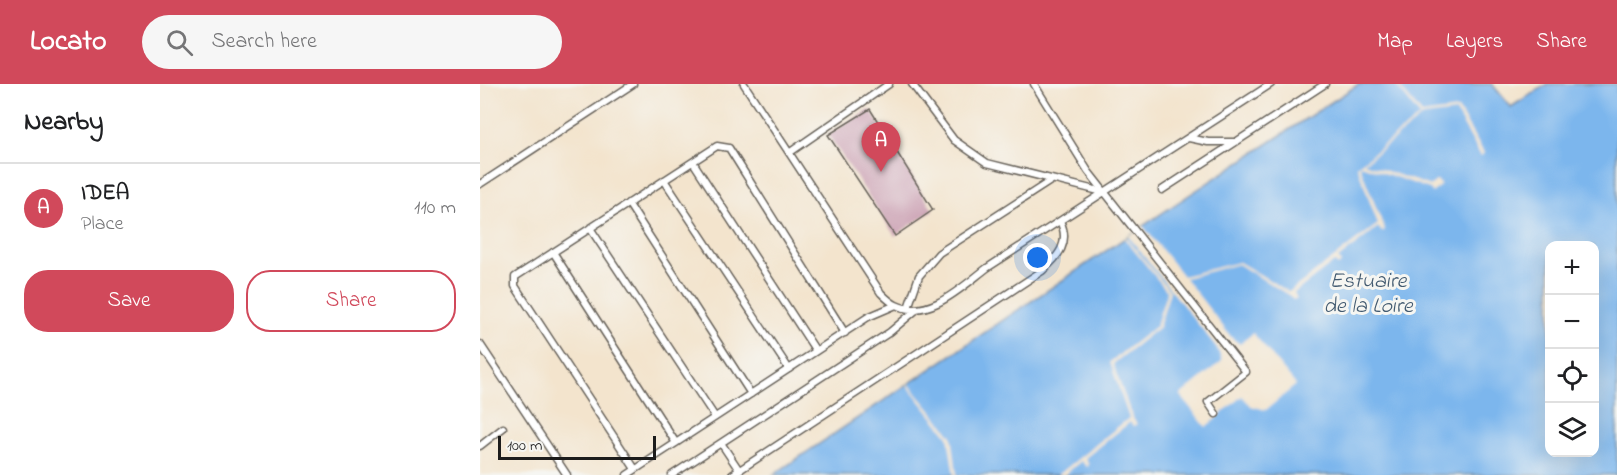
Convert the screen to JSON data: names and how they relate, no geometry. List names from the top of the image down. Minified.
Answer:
{"water":["Estuaire de la Loire"],"scale_bar":"100 m","page":{"header":"Locato","search":"Search here","nav":["Map","Layers","Share"],"heading":"Nearby","pins":"A","list":[{"mark":"A","name":"IDEA","note":"Place","value":"110 m"}],"map_buttons":["+","−"],"buttons":["Save","Share"],"scale":"100 m"}}
